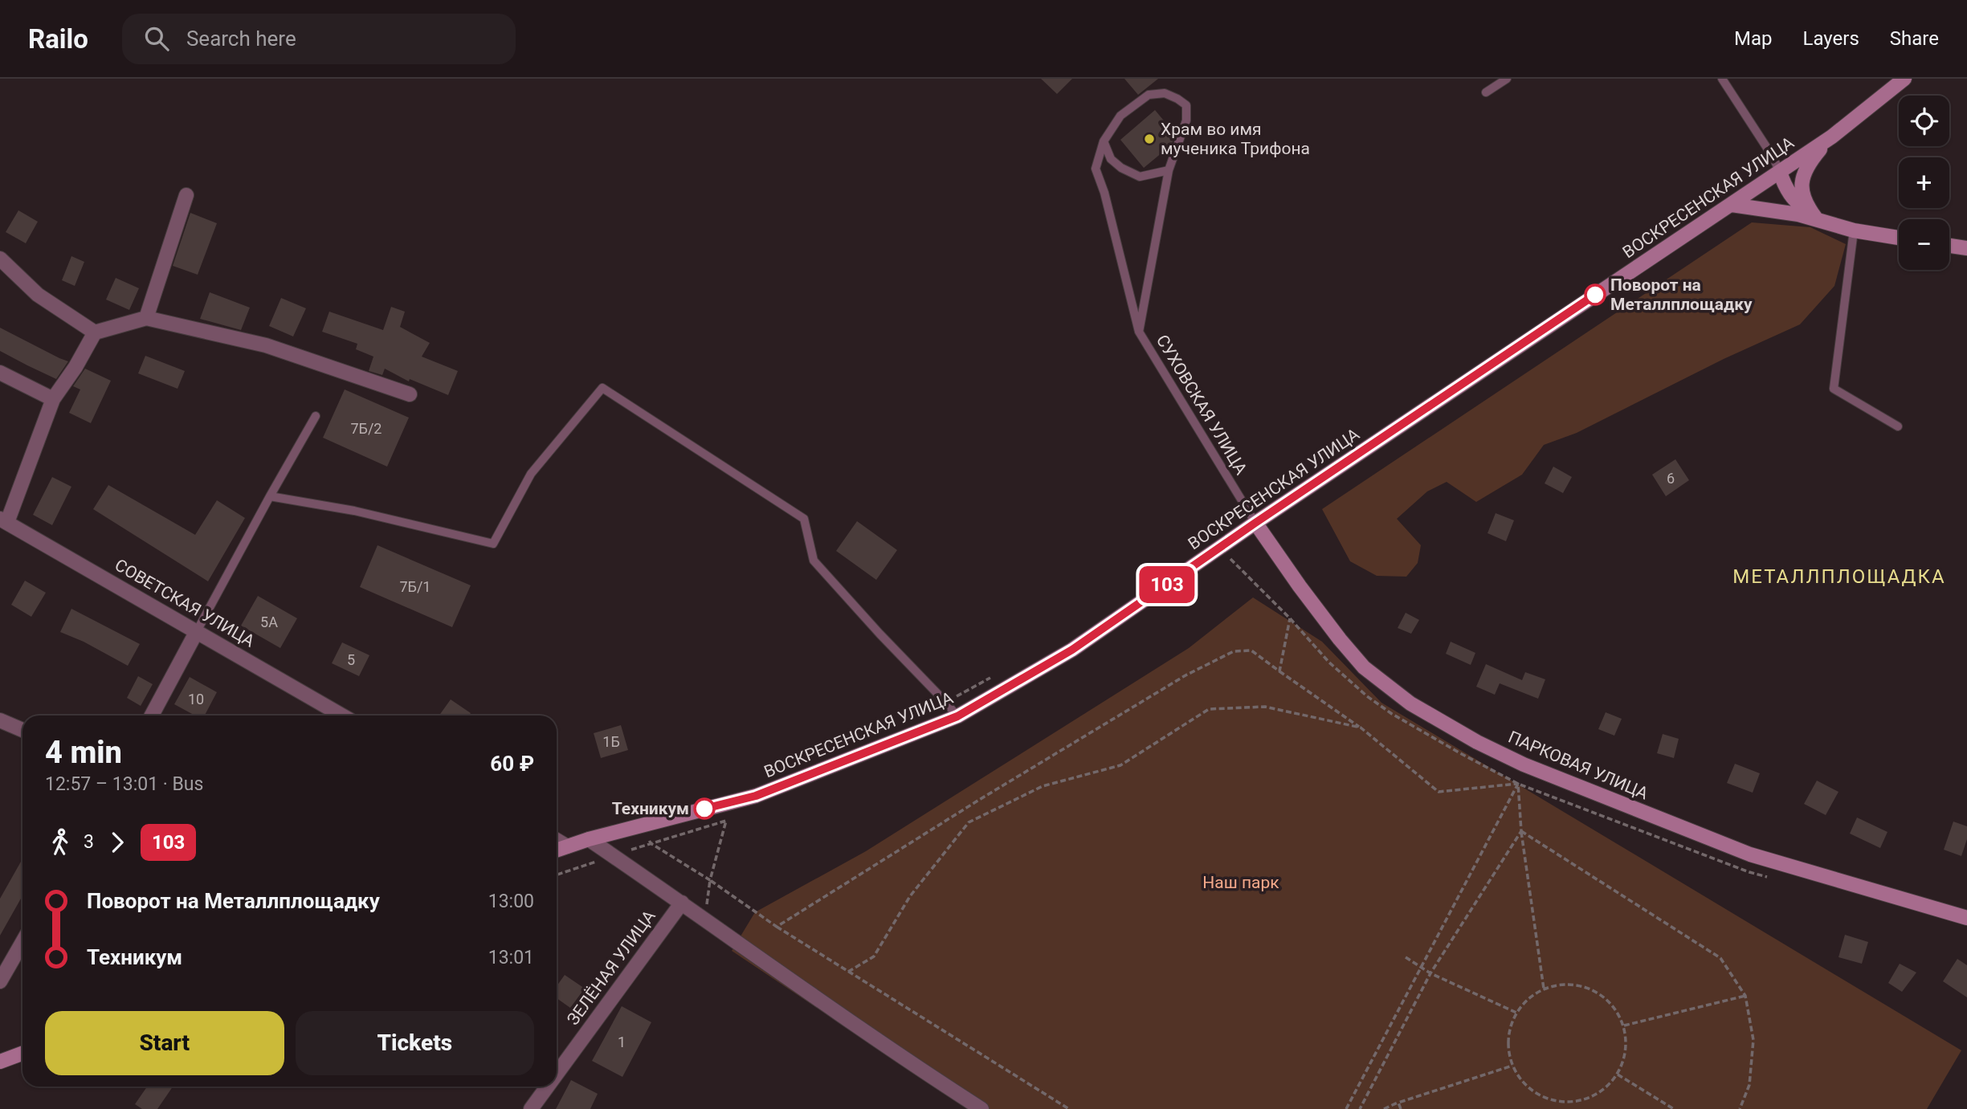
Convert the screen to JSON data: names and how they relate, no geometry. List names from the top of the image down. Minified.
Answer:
{"streets":{"street":["ВОСКРЕСЕНСКАЯ УЛИЦА","СОВЕТСКАЯ УЛИЦА","ПАРКОВАЯ УЛИЦА","ЗЕЛЁНАЯ УЛИЦА"],"lane":["СУХОВСКАЯ УЛИЦА"]},"crossings":[["ВОСКРЕСЕНСКАЯ УЛИЦА","СУХОВСКАЯ УЛИЦА"],["ВОСКРЕСЕНСКАЯ УЛИЦА","ПАРКОВАЯ УЛИЦА"],["СУХОВСКАЯ УЛИЦА","ПАРКОВАЯ УЛИЦА"]],"districts":["МЕТАЛЛПЛОЩАДКА"],"parks":["Наш парк"],"places":["Храм во имя мученика Трифона","Поворот на Металлплощадку","Техникум"],"lines":["bus line 103"],"house_numbers":["7Б/2","6","7Б/1","5А","5","10","1Б","1"],"page":{"header":"Railo","search":"Search here","nav":["Map","Layers","Share"],"on_map":"103","map_buttons":["+","−"],"heading":["4 min","12:57 – 13:01 · Bus","60 ₽"],"legs":["3","103"],"list":[{"name":"Поворот на Металлплощадку","value":"13:00"},{"name":"Техникум","value":"13:01"}],"buttons":["Start","Tickets"]}}
